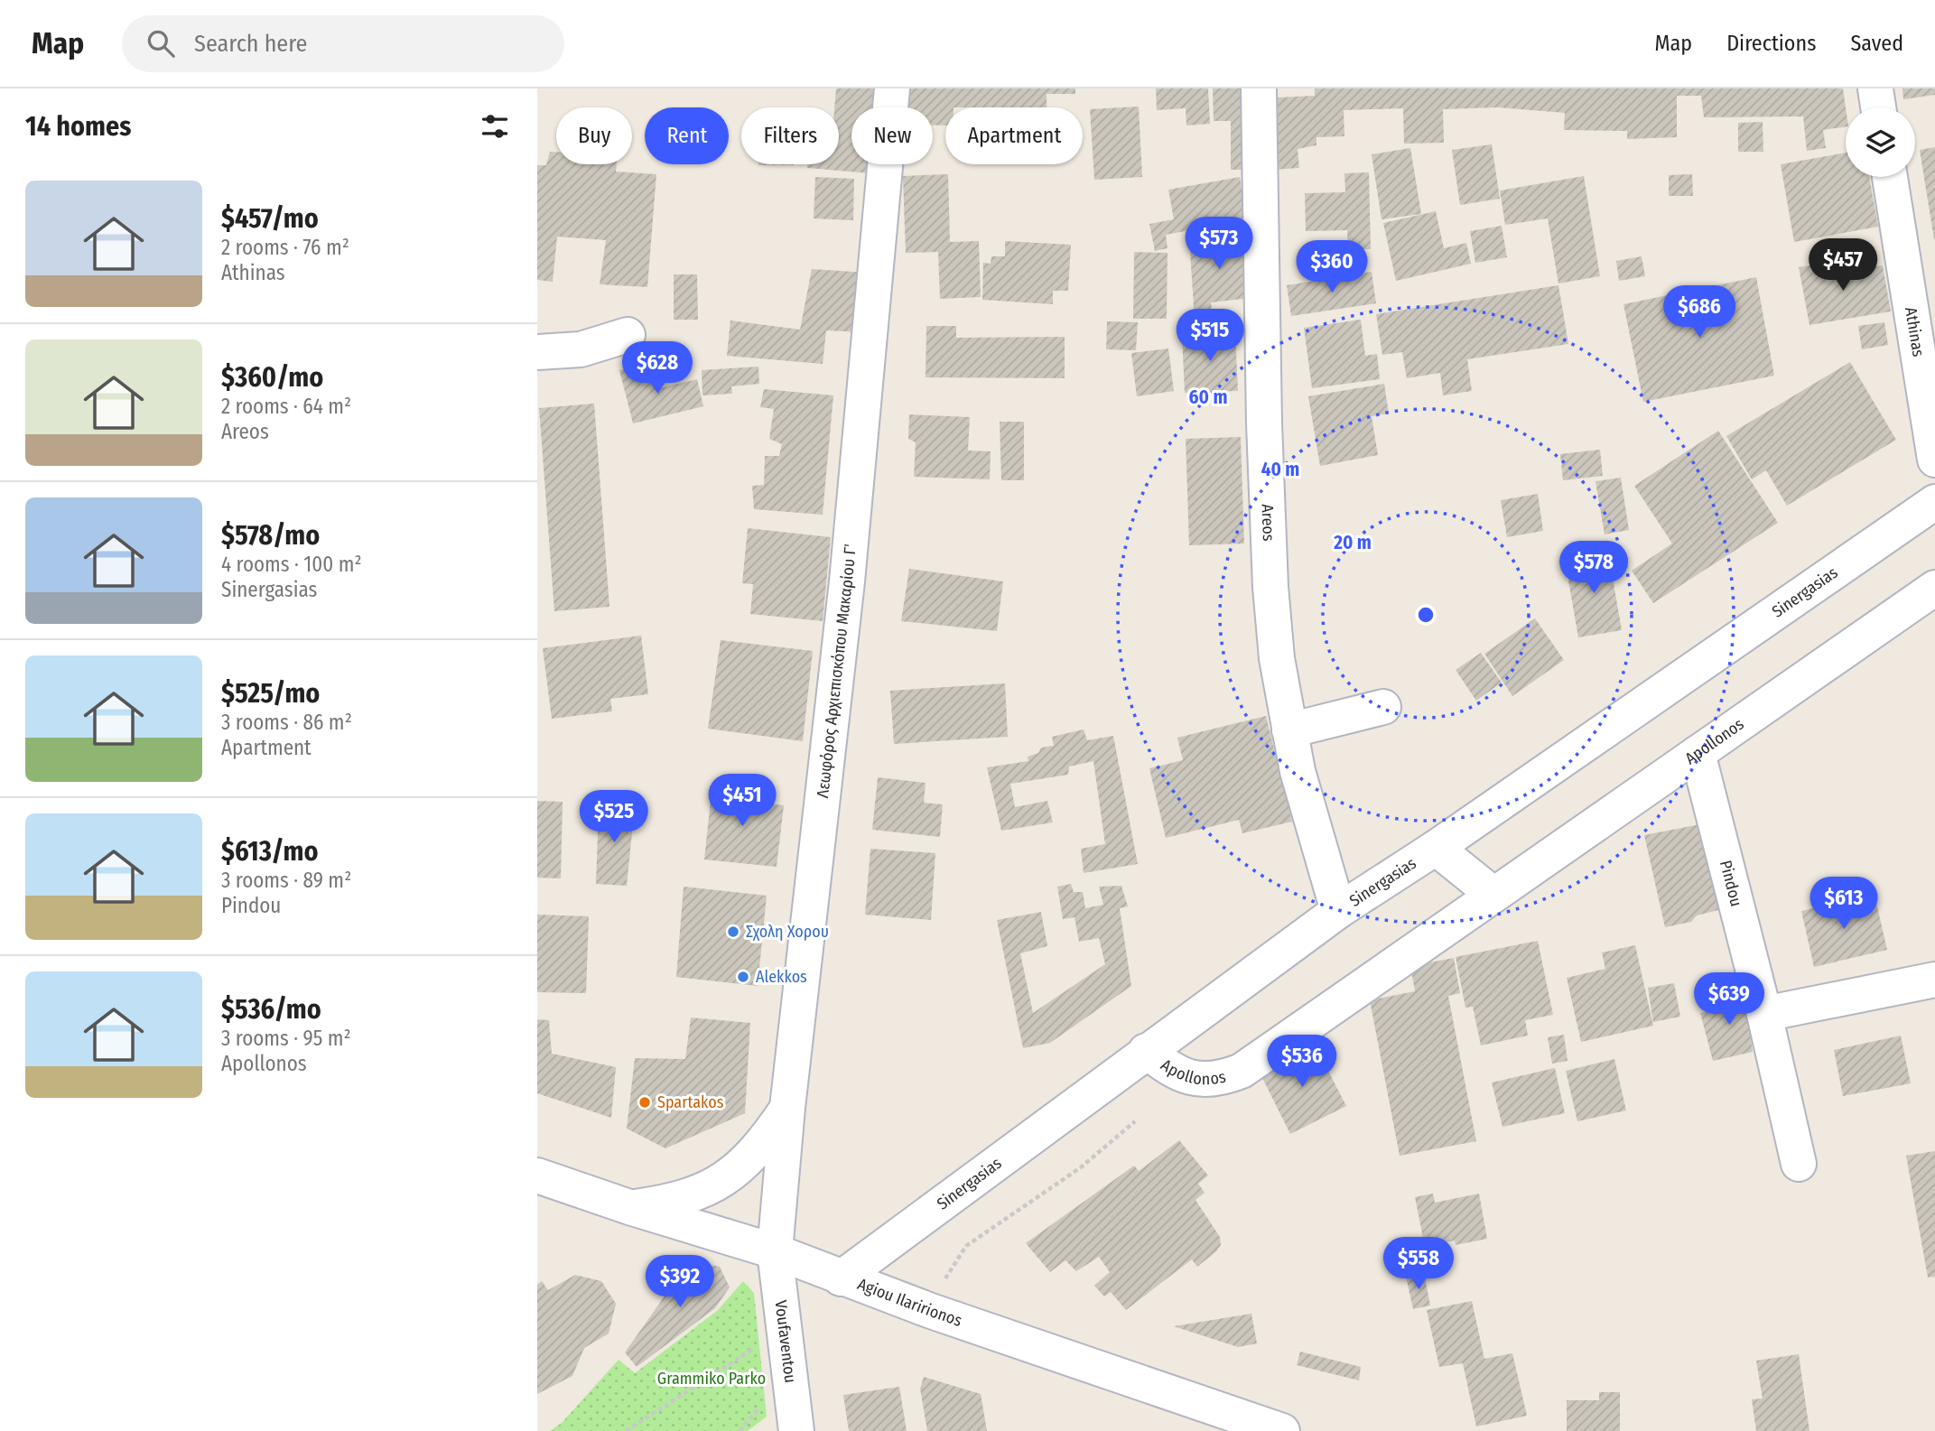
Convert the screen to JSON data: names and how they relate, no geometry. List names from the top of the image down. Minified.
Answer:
{"streets":{"street":["Athinas","Areos","Sinergasias","Λεωφόρος Αρχιεπισκόπου Μακαρίου Γ'","Apollonos","Pindou","Agiou Ilaririonos","Voufaventou"]},"crossings":[["Areos","Sinergasias"],["Sinergasias","Apollonos"],["Sinergasias","Agiou Ilaririonos"],["Λεωφόρος Αρχιεπισκόπου Μακαρίου Γ'","Agiou Ilaririonos"],["Λεωφόρος Αρχιεπισκόπου Μακαρίου Γ'","Voufaventou"],["Apollonos","Pindou"],["Agiou Ilaririonos","Voufaventou"]],"parks":["Grammiko Parko"],"places":["Σχολη Χορου","Alekkos","Spartakos"],"page":{"header":"Map","search":"Search here","nav":["Map","Directions","Saved"],"heading":"14 homes","chip":["Buy","Rent","Filters","New","Apartment"],"list":[{"name":"$457/mo","note":"2 rooms · 76 m² · Athinas"},{"name":"$360/mo","note":"2 rooms · 64 m² · Areos"},{"name":"$578/mo","note":"4 rooms · 100 m² · Sinergasias"},{"name":"$525/mo","note":"3 rooms · 86 m² · Apartment"},{"name":"$613/mo","note":"3 rooms · 89 m² · Pindou"},{"name":"$536/mo","note":"3 rooms · 95 m² · Apollonos"}],"price":["$573","$457","$360","$686","$515","$628","$578","$451","$525","$613","$639","$536","$558","$392"]},"rings":["60 m","40 m","20 m"]}
